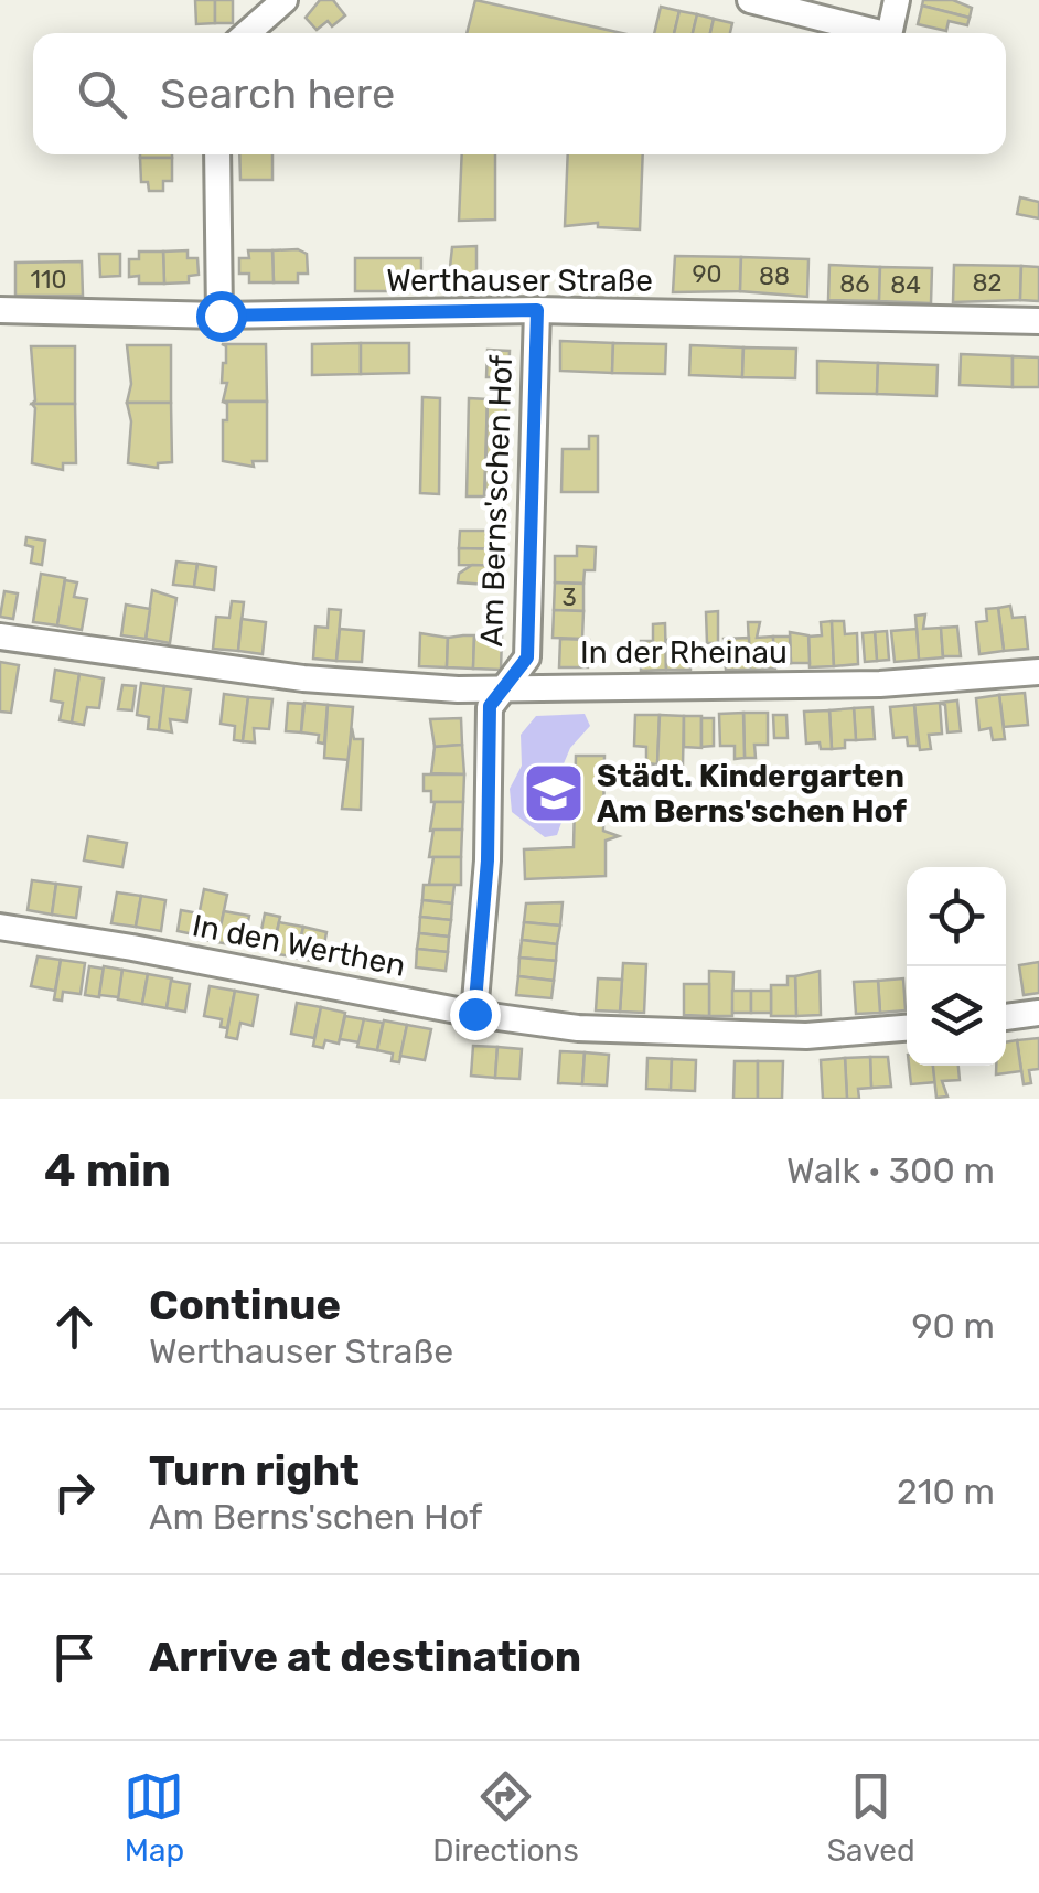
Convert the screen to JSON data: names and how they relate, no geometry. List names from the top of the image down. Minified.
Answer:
{"streets":{"street":["Werthauser Straße","Am Berns'schen Hof","In der Rheinau","In den Werthen"]},"crossings":[["Werthauser Straße","Am Berns'schen Hof"],["Am Berns'schen Hof","In der Rheinau"],["Am Berns'schen Hof","In den Werthen"]],"places":{"school or university":["Städt. Kindergarten Am Berns'schen Hof"]},"house_numbers":["90","88","110","82","86","84","3"],"page":{"search":"Search here","heading":["4 min","Walk · 300 m"],"list":[["Continue","Werthauser Straße","90 m"],["Turn right","Am Berns'schen Hof","210 m"],"Arrive at destination"],"nav":["Map","Directions","Saved"]}}
